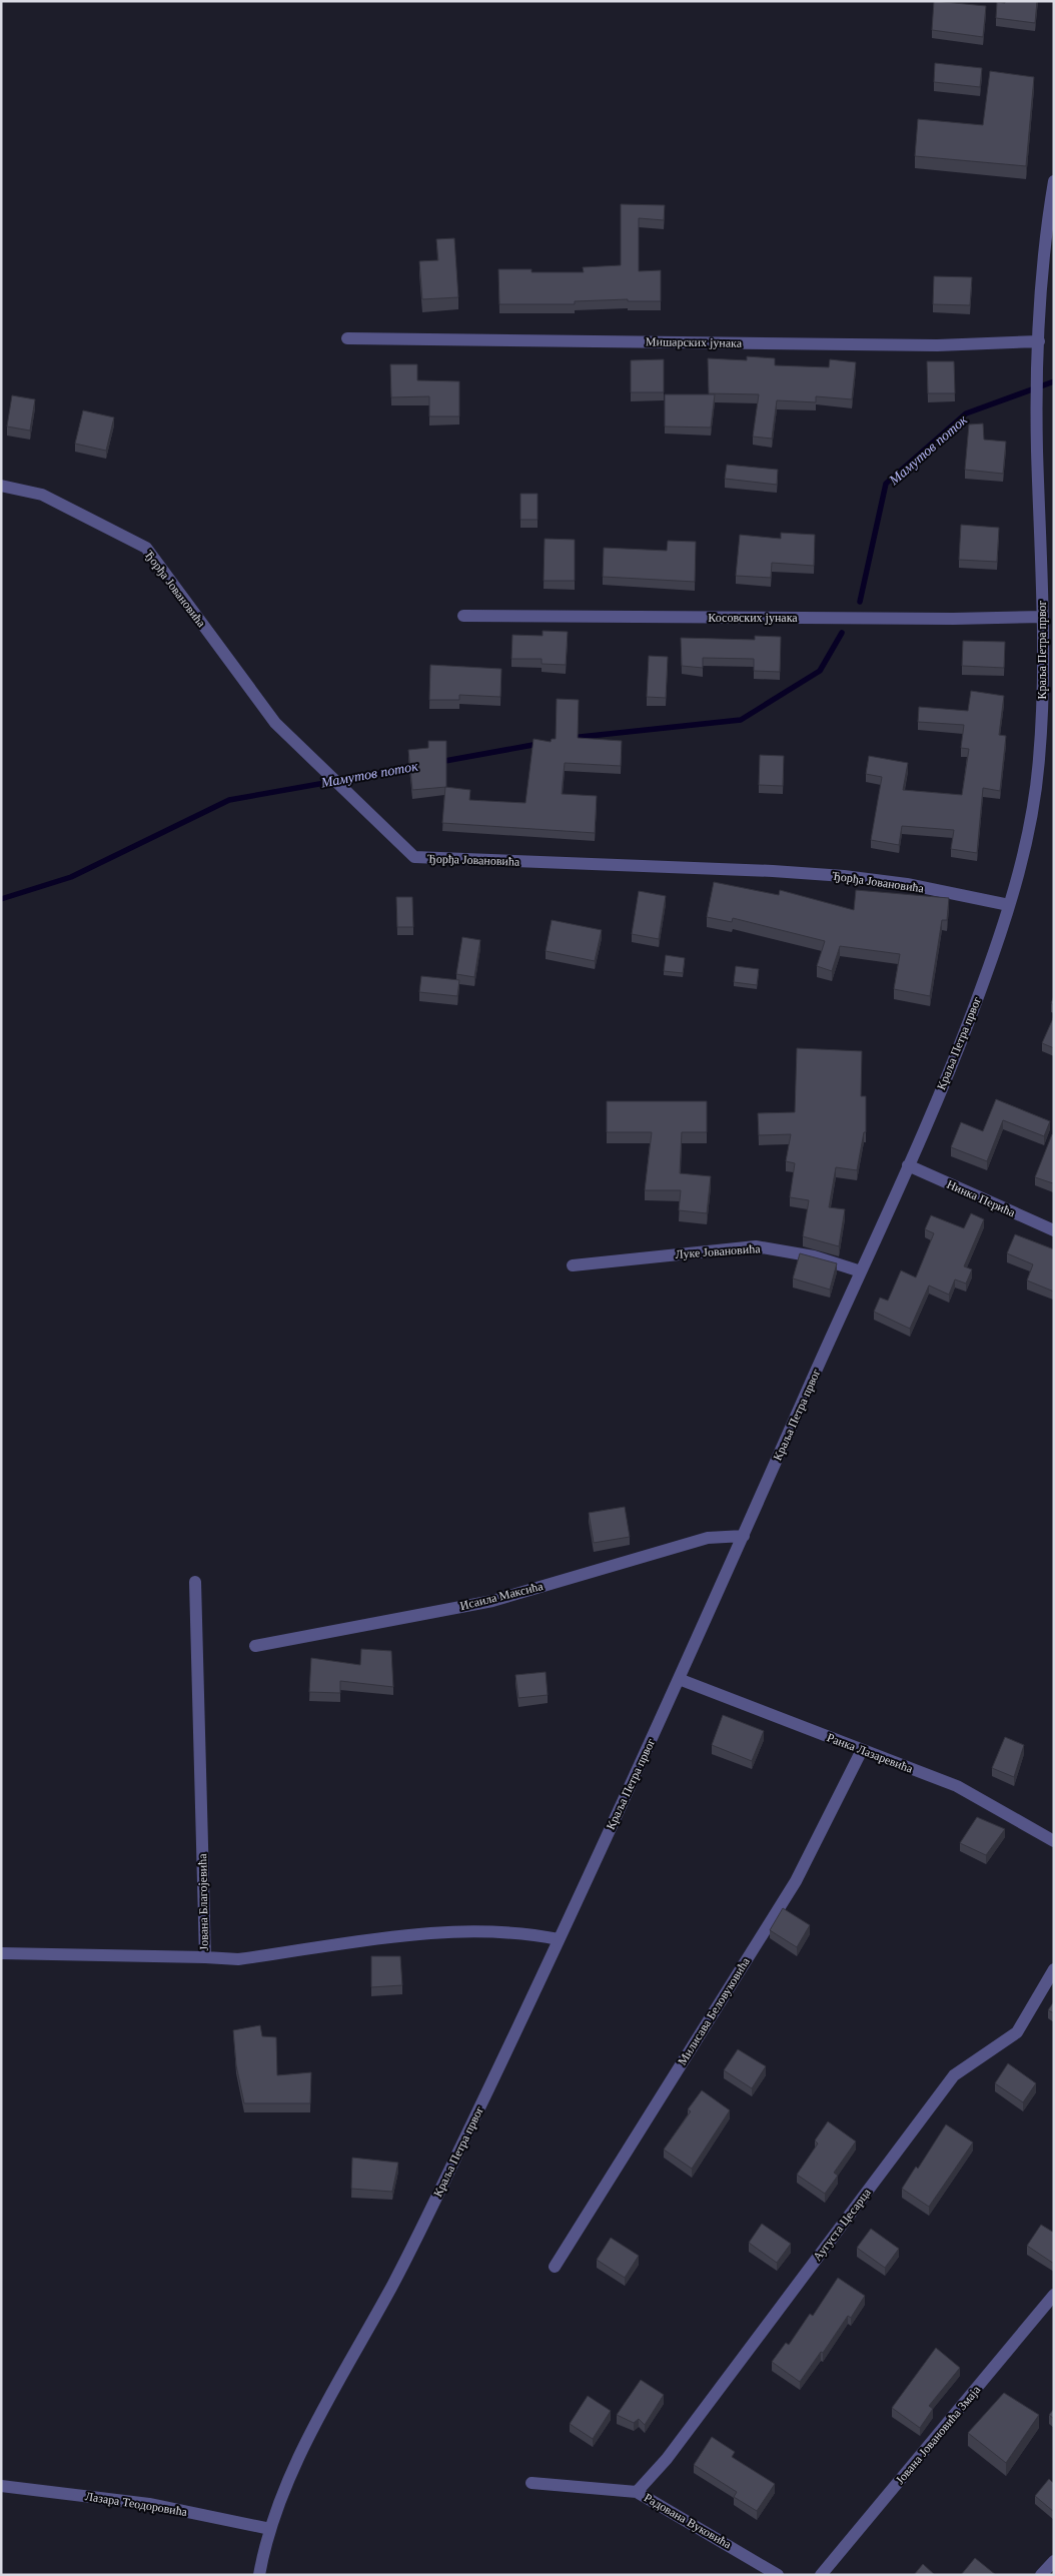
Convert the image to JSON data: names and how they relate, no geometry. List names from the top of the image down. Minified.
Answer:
{"streets":{"street":["Мишарских јунака","Ђорђа Јовановића","Косовских јунака","Краља Петра првог","Нинка Перића","Луке Јовановића","Исаила Максића","Ранка Лазаревића","Јована Благојевића","Милисава Беловуковића","Аугуста Цесарца","Јована Јовановића Змаја","Лазара Теодоровића","Радована Вуковића"]},"crossings":[["Мишарских јунака","Краља Петра првог"],["Ђорђа Јовановића","Краља Петра првог"],["Косовских јунака","Краља Петра првог"],["Краља Петра првог","Нинка Перића"],["Краља Петра првог","Луке Јовановића"],["Краља Петра првог","Исаила Максића"],["Краља Петра првог","Ранка Лазаревића"],["Краља Петра првог","Јована Благојевића"],["Краља Петра првог","Лазара Теодоровића"],["Ранка Лазаревића","Милисава Беловуковића"],["Аугуста Цесарца","Радована Вуковића"]],"water":["Мамутов поток"]}
